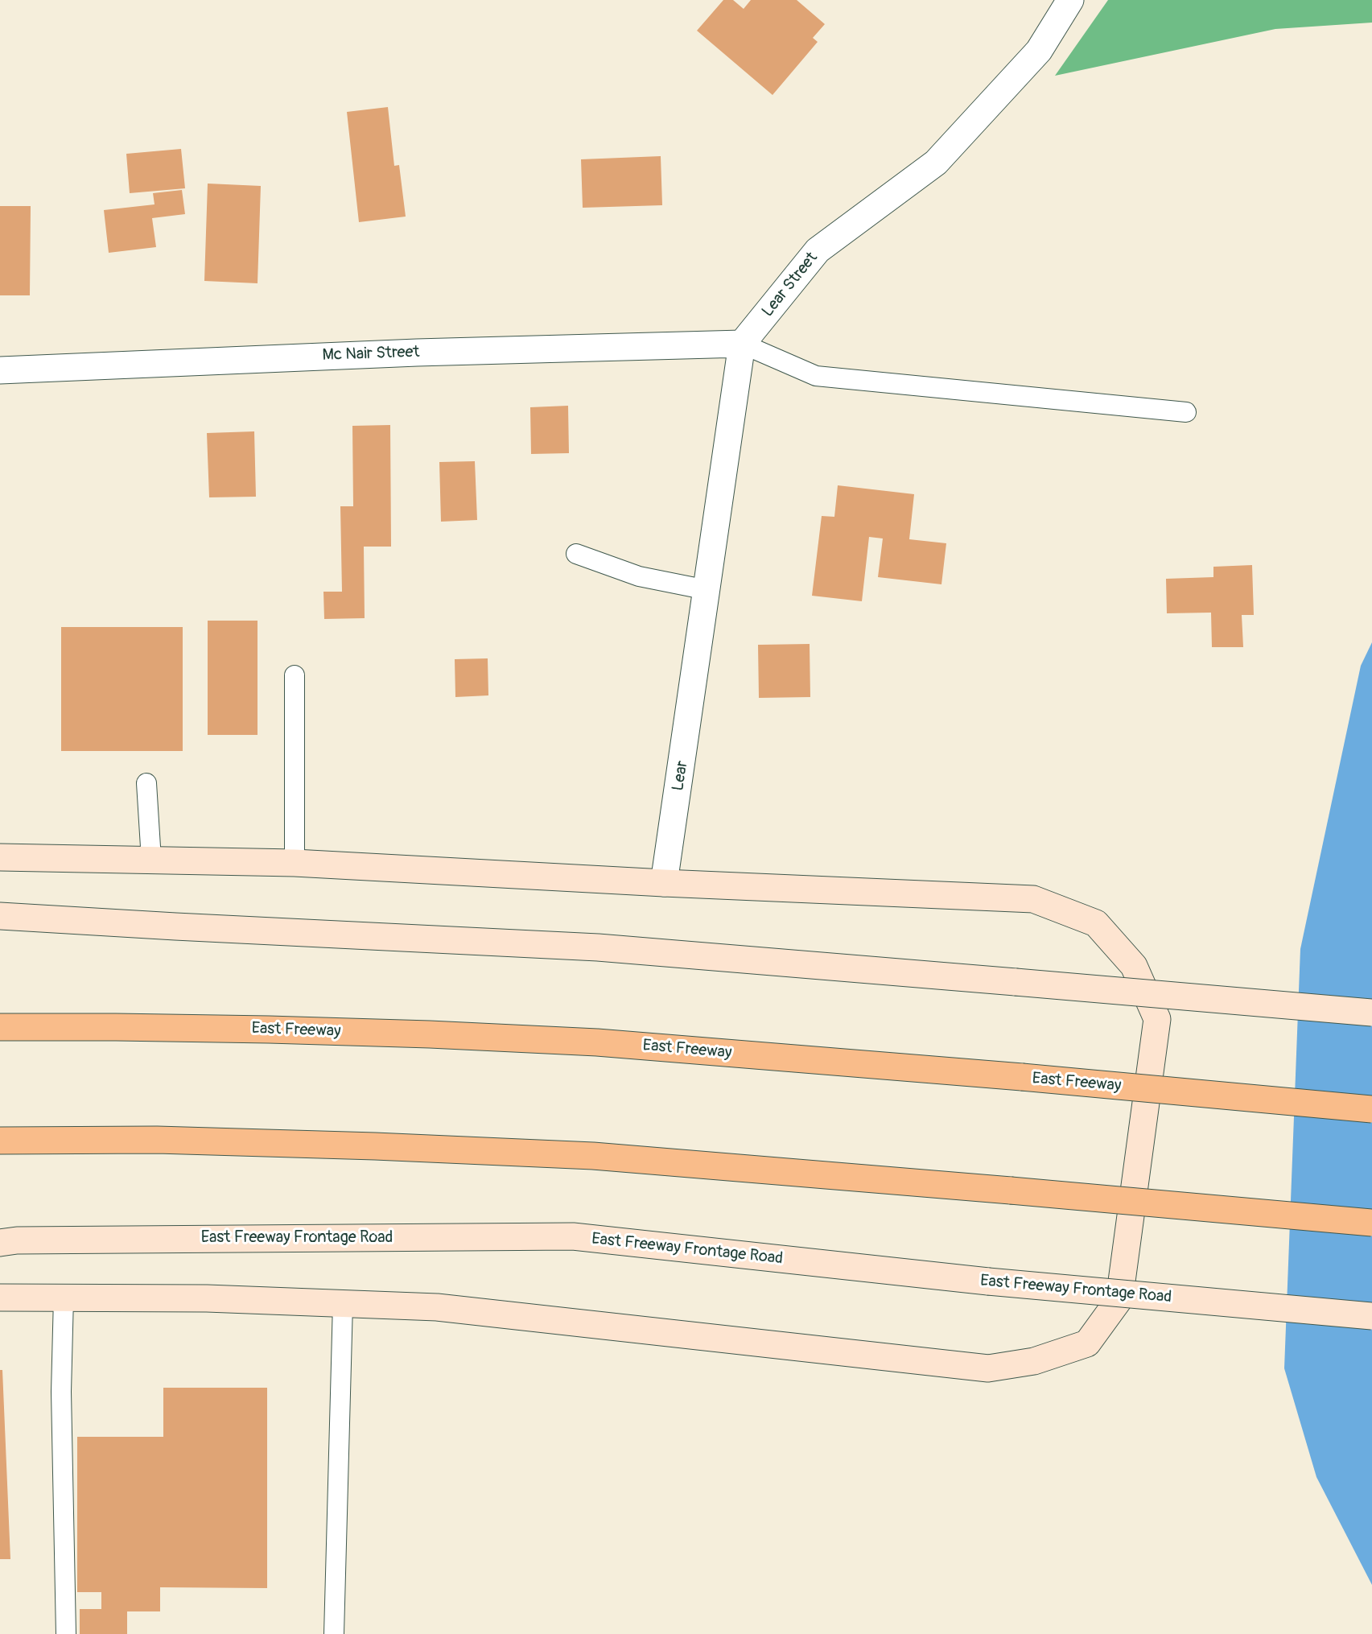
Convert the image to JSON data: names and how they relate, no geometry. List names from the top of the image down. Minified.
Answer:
{"streets":{"highway":["East Freeway"],"main road":["East Freeway Frontage Road"],"street":["Lear Street","Mc Nair Street","Lear"]},"crossings":[["Lear Street","Mc Nair Street"]]}
